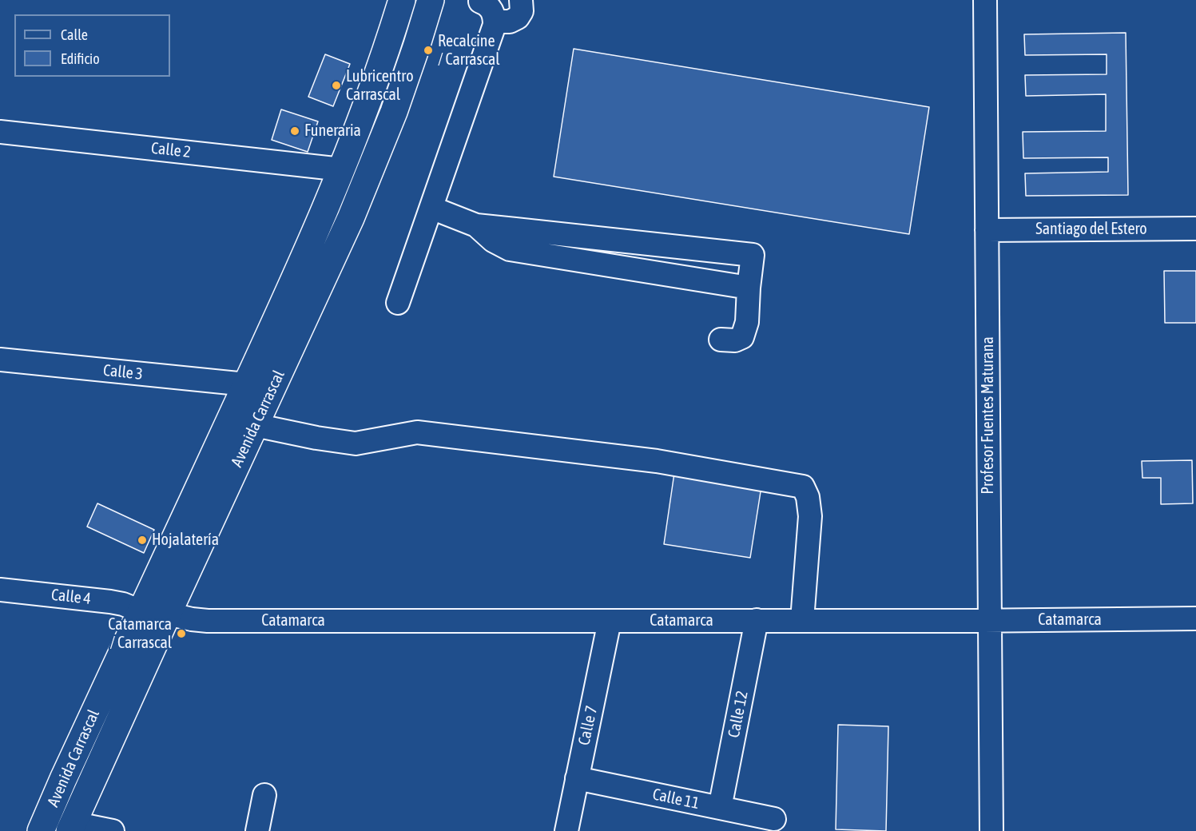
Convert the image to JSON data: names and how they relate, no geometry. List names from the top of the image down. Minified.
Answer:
{"streets":{"main road":["Avenida Carrascal"],"street":["Calle 2","Santiago del Estero","Calle 3","Profesor Fuentes Maturana","Calle 4","Catamarca","Calle 12","Calle 7","Calle 11"]},"crossings":[["Calle 2","Avenida Carrascal"],["Santiago del Estero","Profesor Fuentes Maturana"],["Calle 3","Avenida Carrascal"],["Profesor Fuentes Maturana","Catamarca"],["Avenida Carrascal","Calle 4"],["Avenida Carrascal","Catamarca"],["Catamarca","Calle 12"],["Catamarca","Calle 7"],["Calle 12","Calle 11"],["Calle 7","Calle 11"]],"places":["Recalcine / Carrascal","Lubricentro Carrascal","Funeraria","Hojalatería","Catamarca / Carrascal"],"legend":["Calle","Edificio"]}
